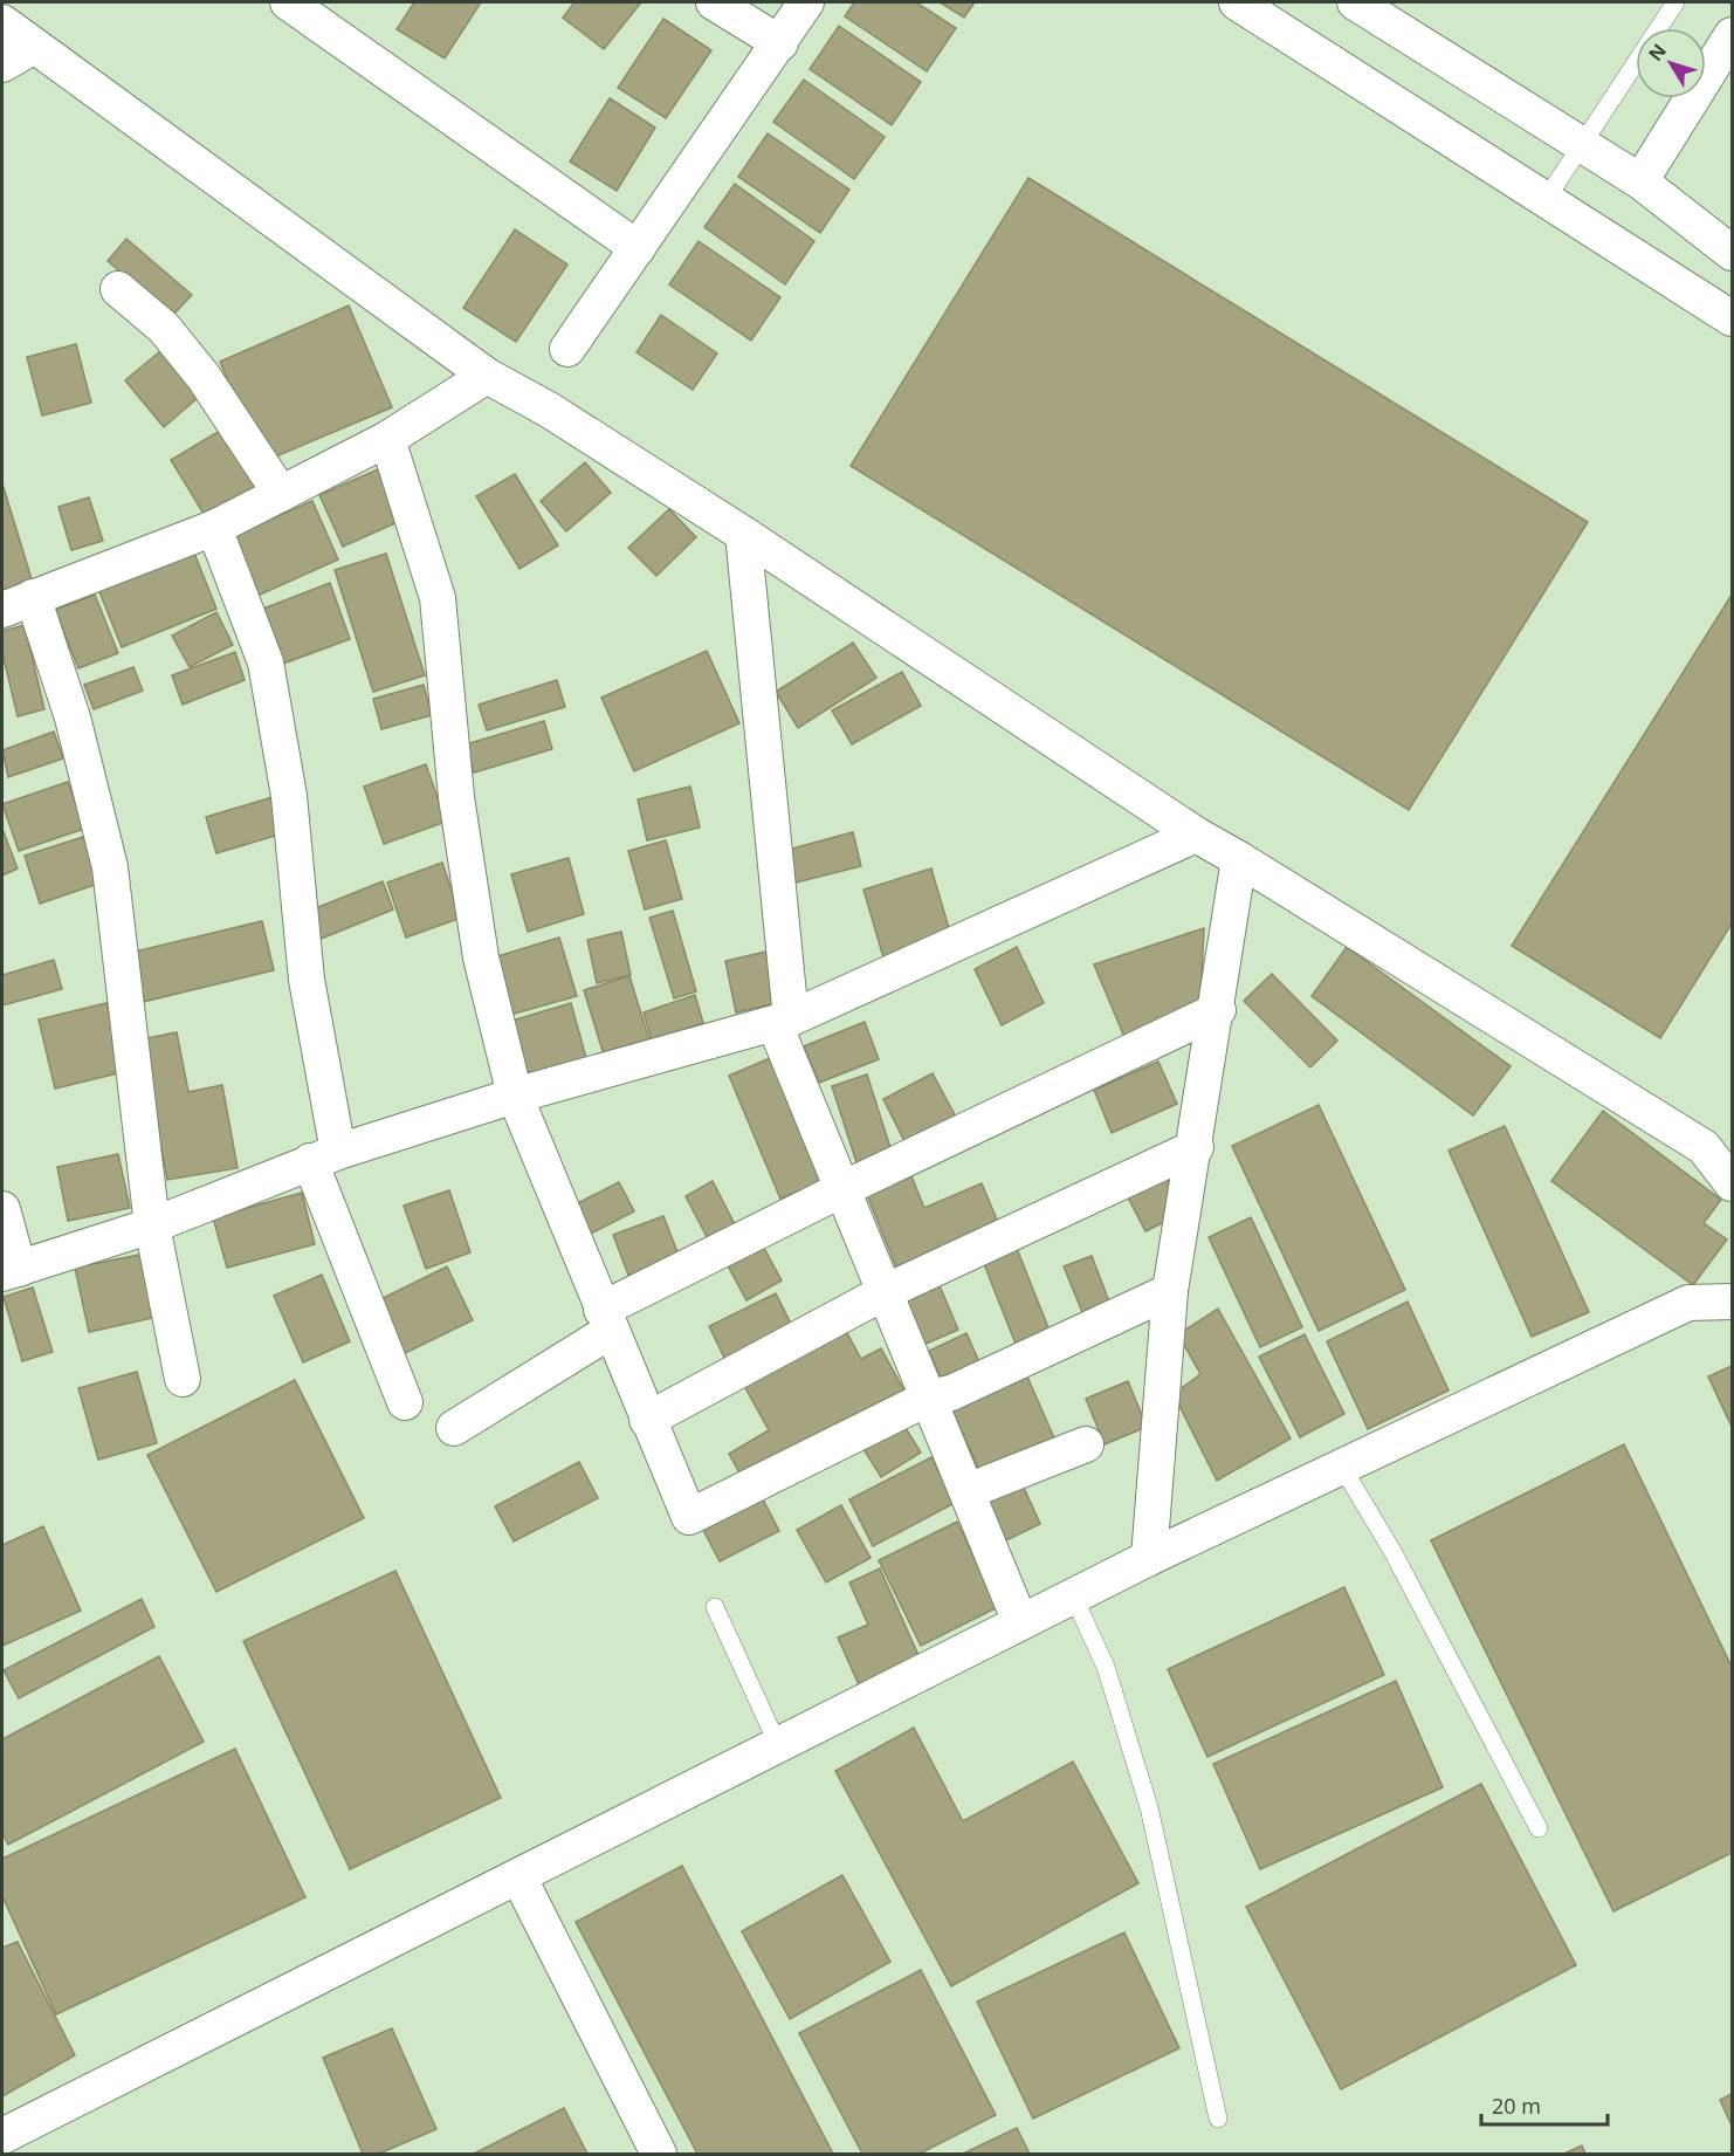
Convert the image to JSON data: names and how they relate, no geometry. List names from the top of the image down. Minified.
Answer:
{"scale_bar":"20 m","north":"top left"}
